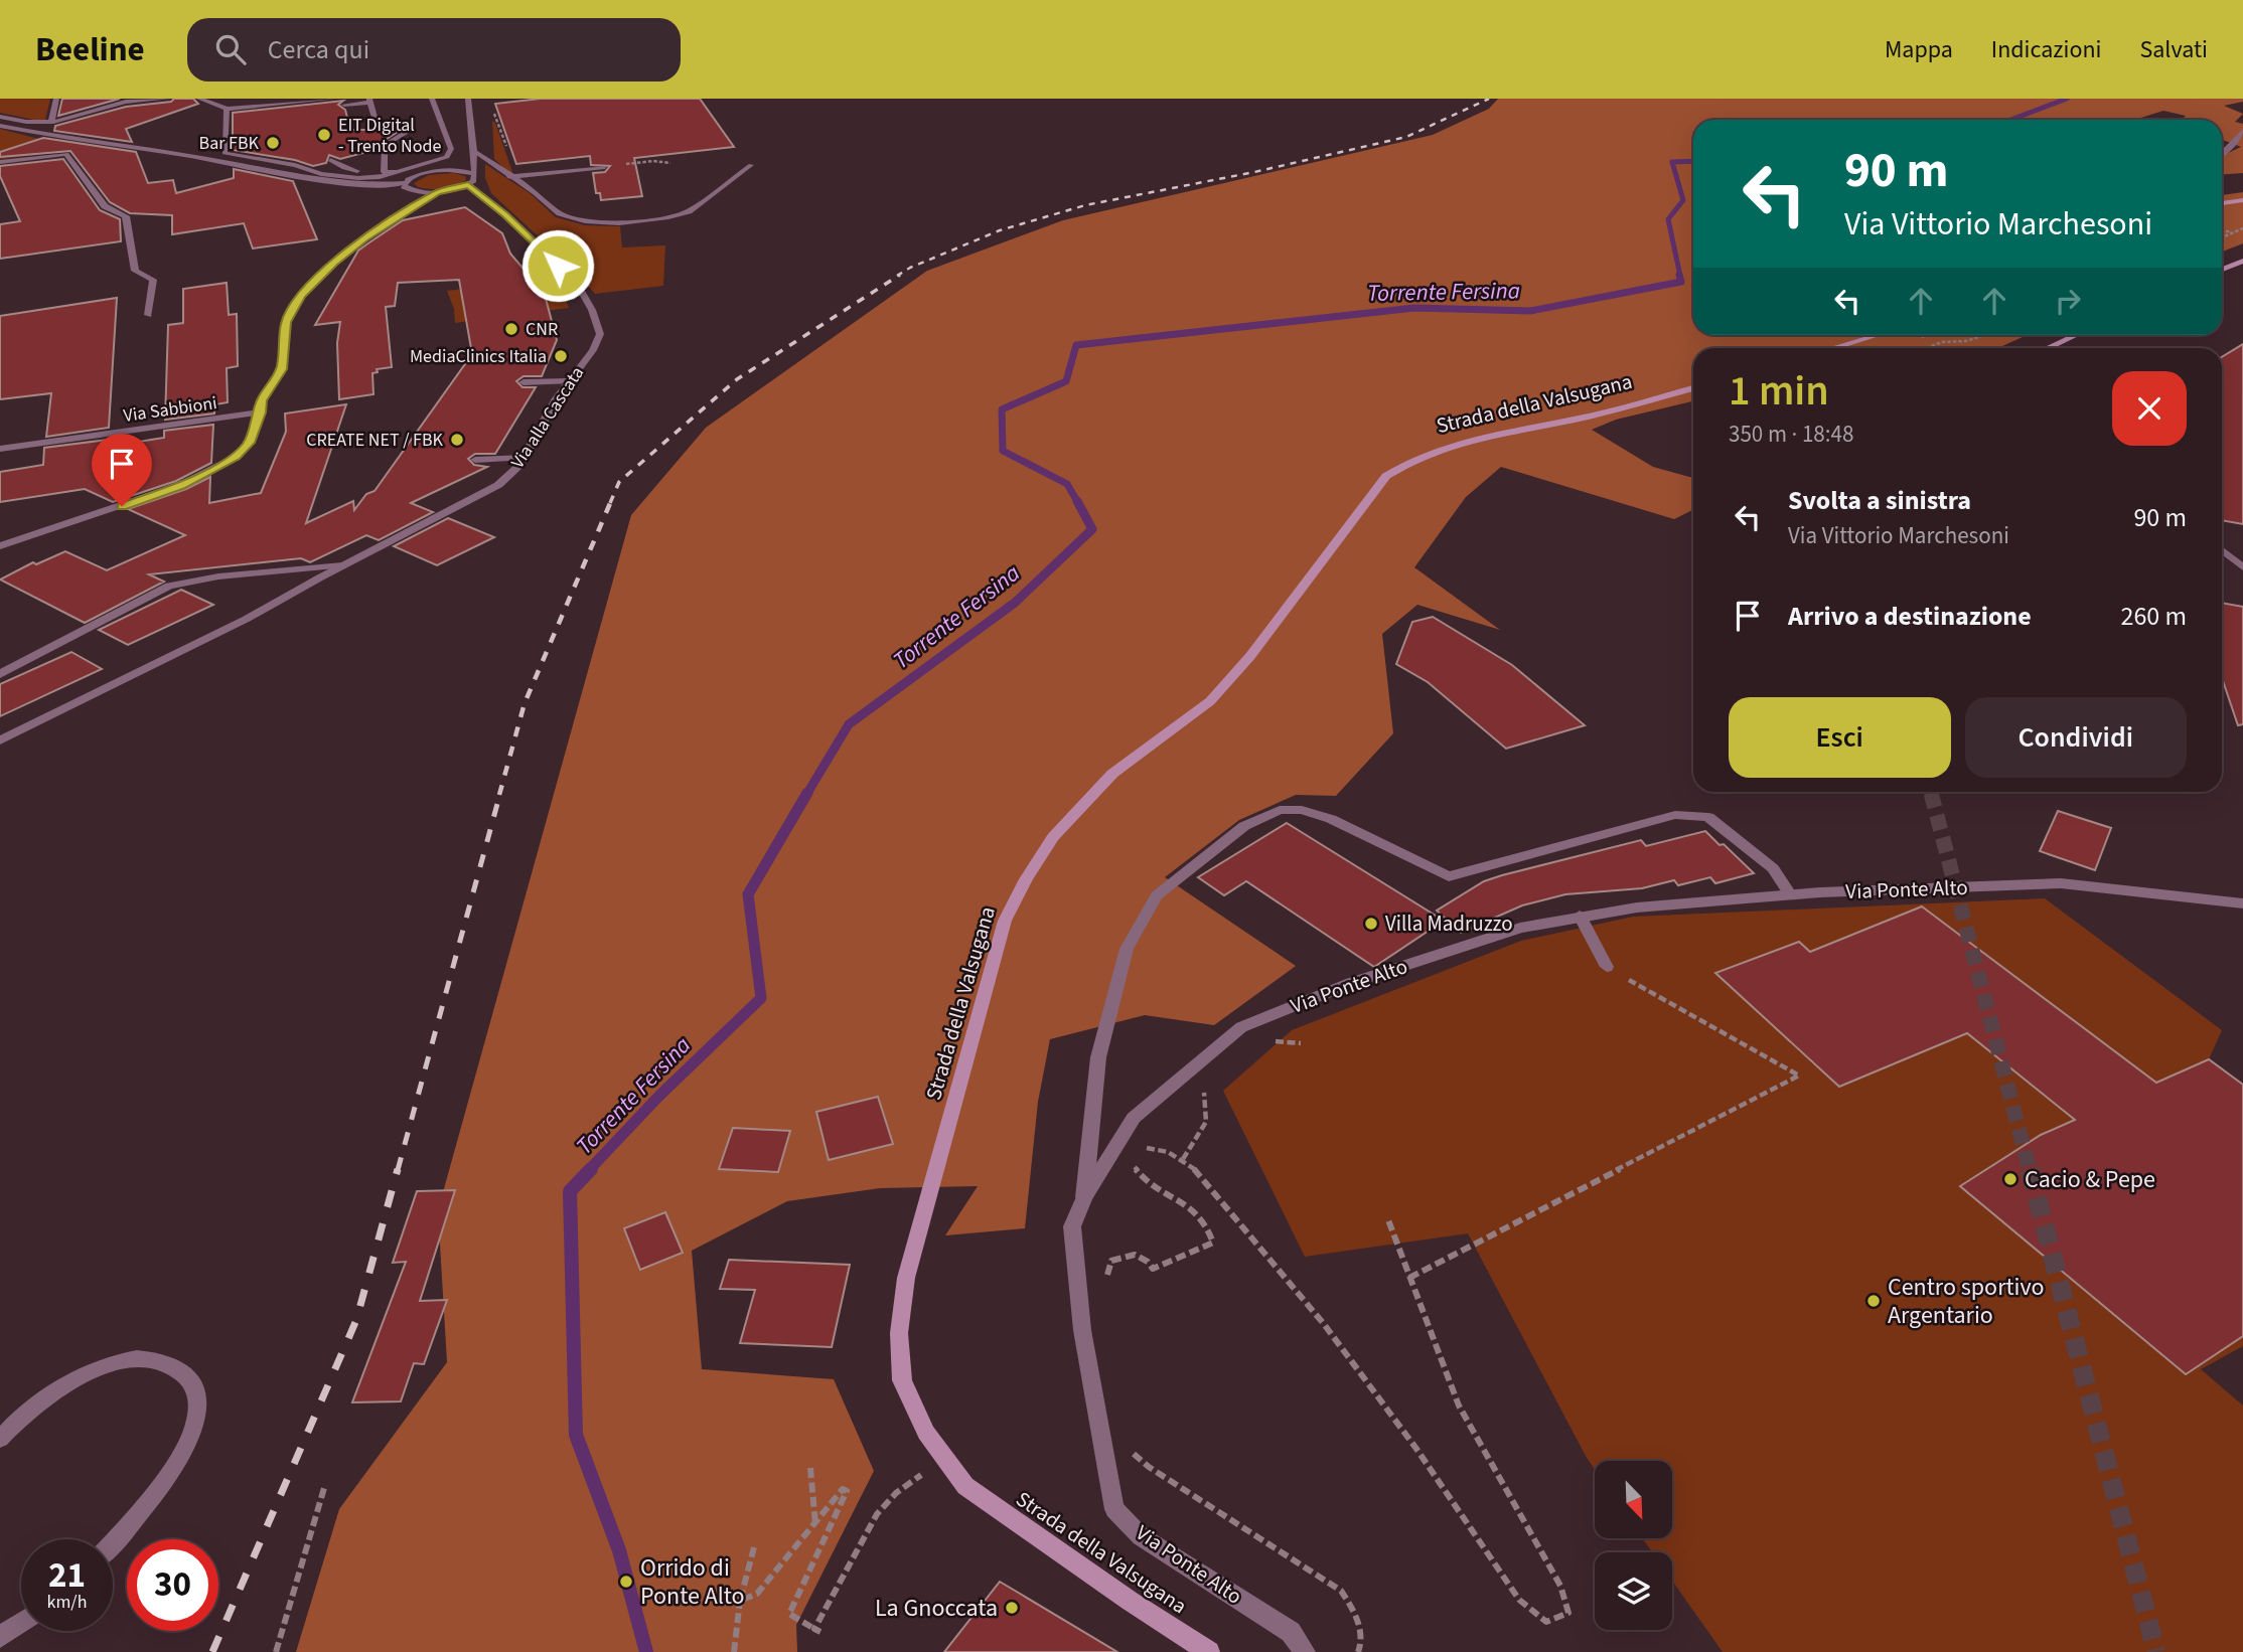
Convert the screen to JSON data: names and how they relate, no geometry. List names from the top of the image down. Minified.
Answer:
{"streets":{"main road":["Strada della Valsugana"],"street":["Via Sabbioni","Via alla Cascata","Via Ponte Alto"]},"water":["Torrente Fersina"],"places":["EIT Digital - Trento Node","Bar FBK","CNR","MediaClinics Italia","CREATE NET / FBK","Villa Madruzzo","Cacio & Pepe","Centro sportivo Argentario","Orrido di Ponte Alto","La Gnoccata"],"north":"bottom right","page":{"header":"Beeline","search":"Cerca qui","nav":["Mappa","Indicazioni","Salvati"],"turn":["90 m","Via Vittorio Marchesoni"],"heading":["1 min","350 m · 18:48"],"list":[{"name":"Svolta a sinistra","note":"Via Vittorio Marchesoni","value":"90 m"},{"name":"Arrivo a destinazione","value":"260 m"}],"buttons":["Esci","Condividi"],"speed":"21 km/h","limit":"30"}}
